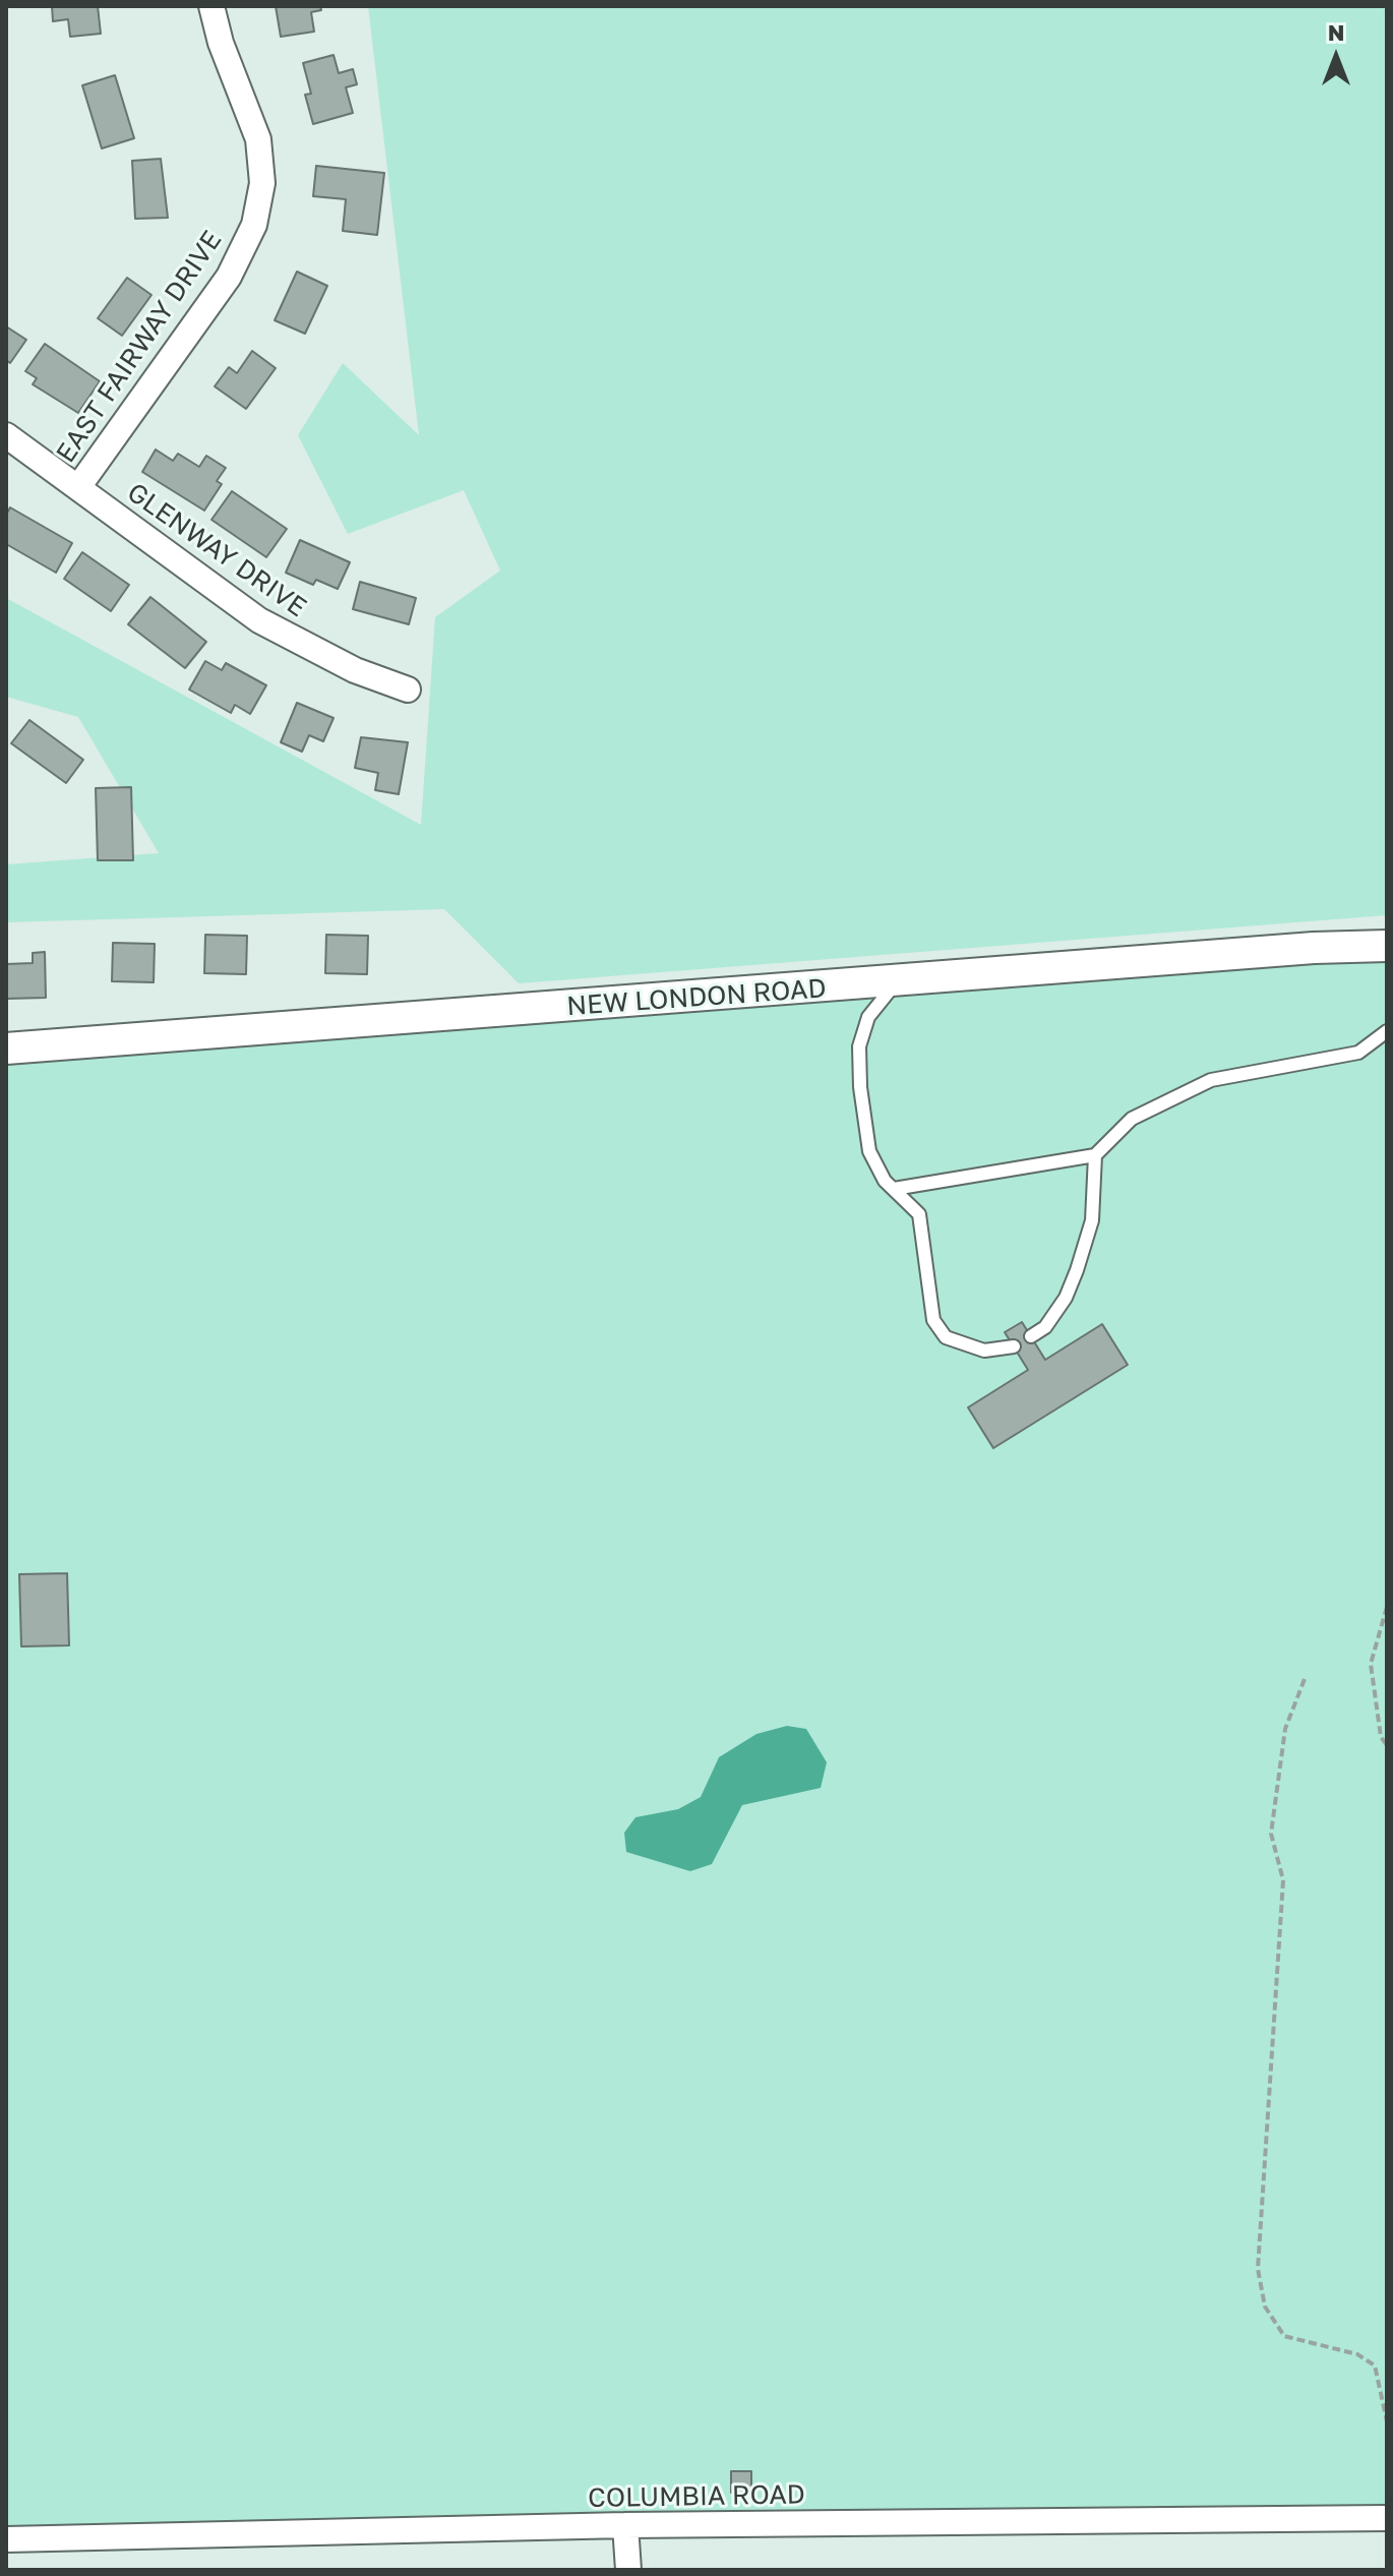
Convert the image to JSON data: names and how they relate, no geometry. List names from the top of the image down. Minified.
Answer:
{"streets":{"street":["EAST FAIRWAY DRIVE","GLENWAY DRIVE","NEW LONDON ROAD","COLUMBIA ROAD"]},"crossings":[["EAST FAIRWAY DRIVE","GLENWAY DRIVE"]],"north":"top"}
